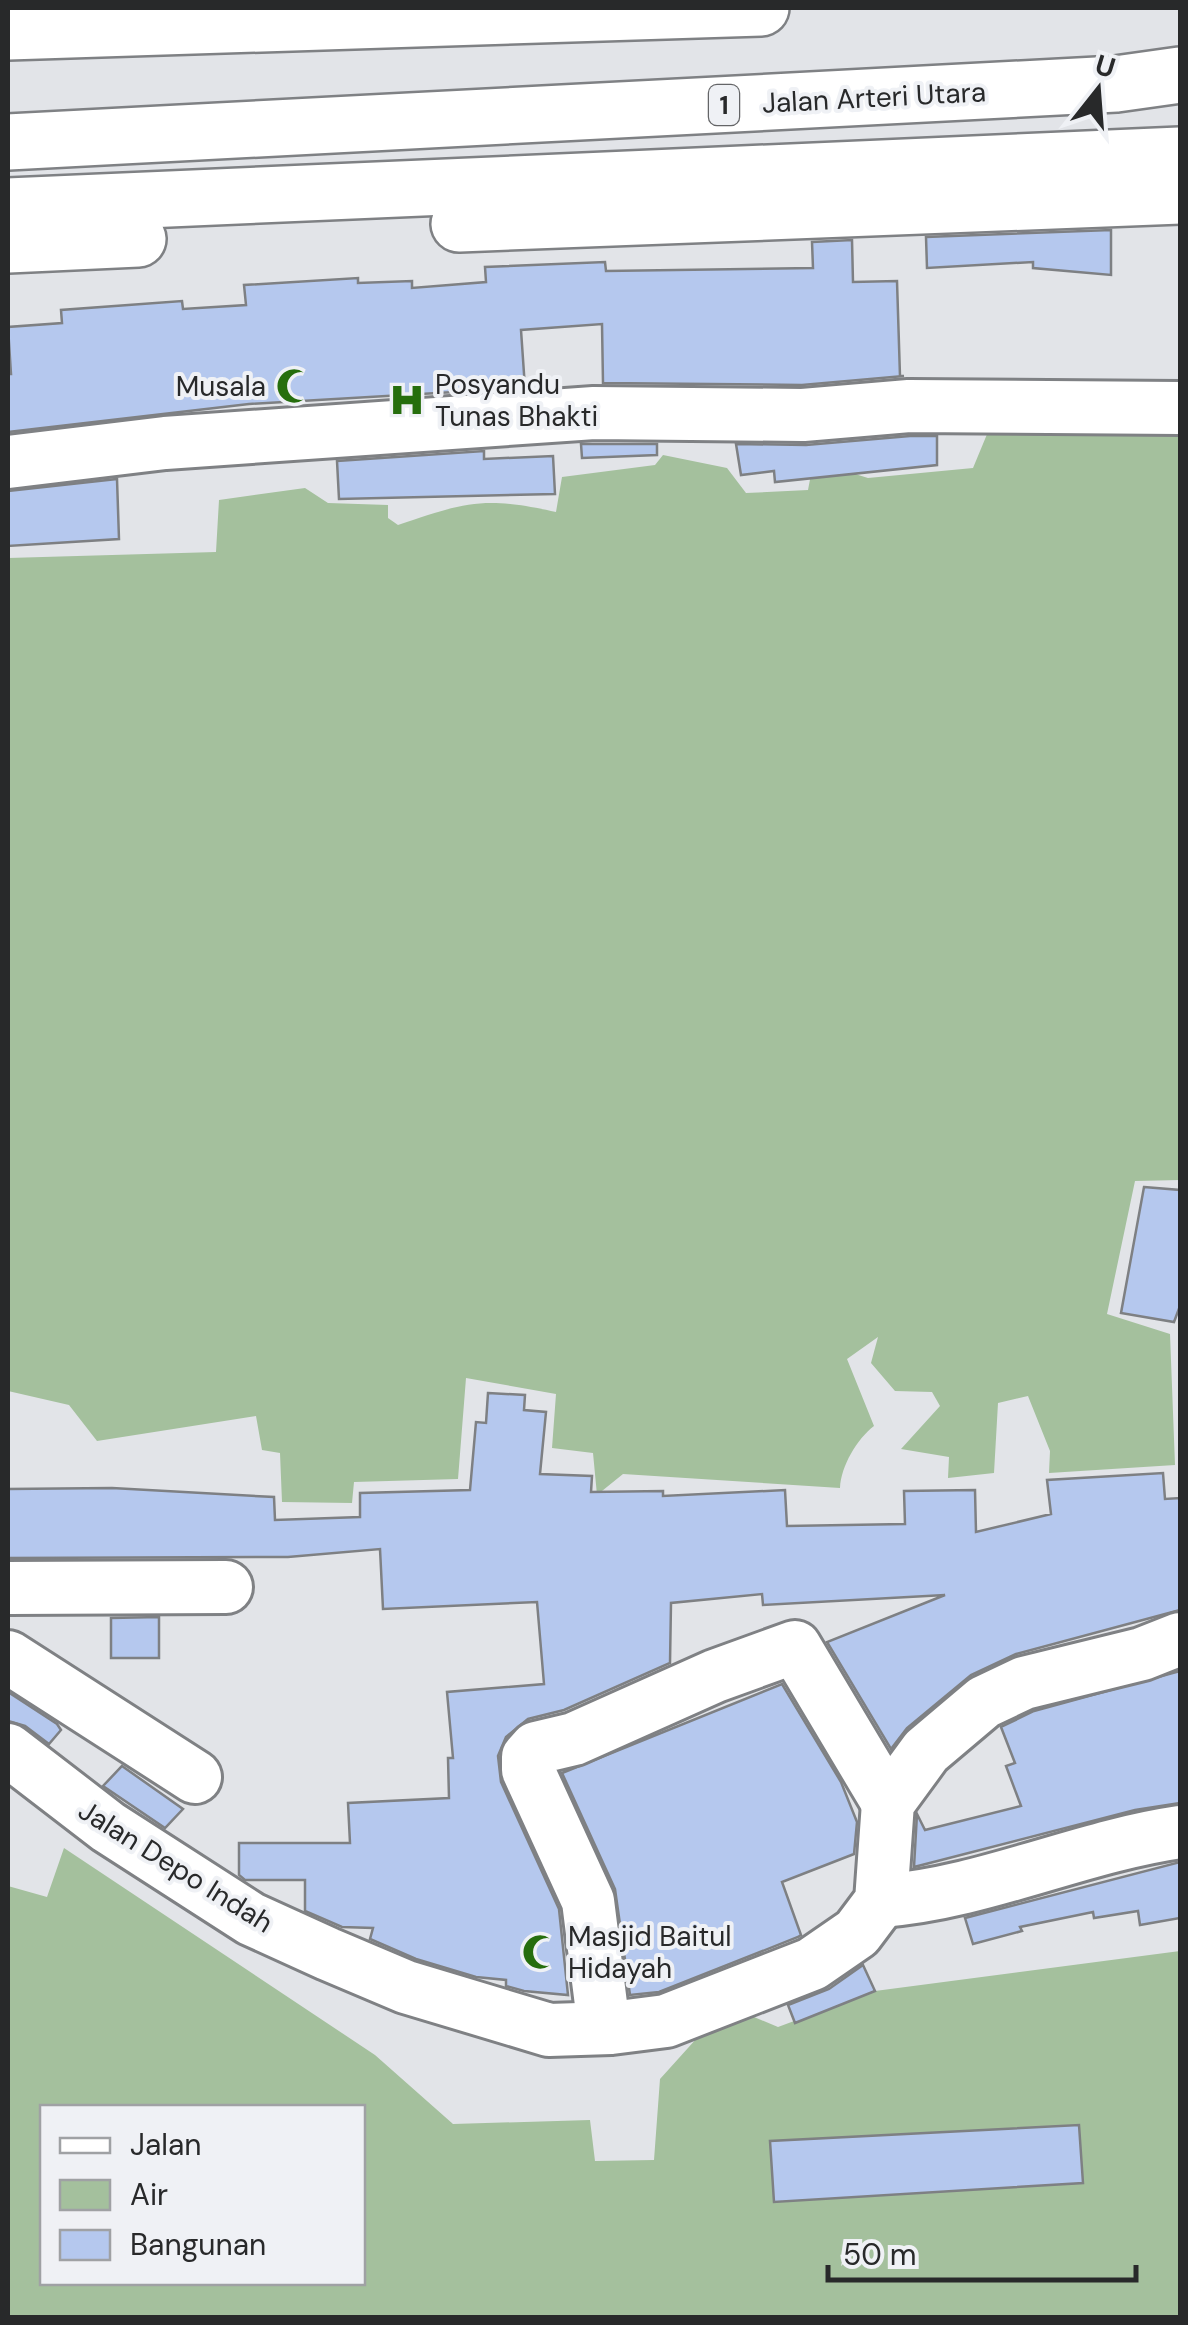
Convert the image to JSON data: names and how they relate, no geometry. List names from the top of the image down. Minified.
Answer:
{"streets":{"highway":["Jalan Arteri Utara","1"],"street":["Jalan Depo Indah"]},"places":{"mosque":["Musala","Masjid Baitul Hidayah"],"hospital":["Posyandu Tunas Bhakti"]},"legend":["Jalan","Air","Bangunan"],"scale_bar":"50 m","north":"top"}
